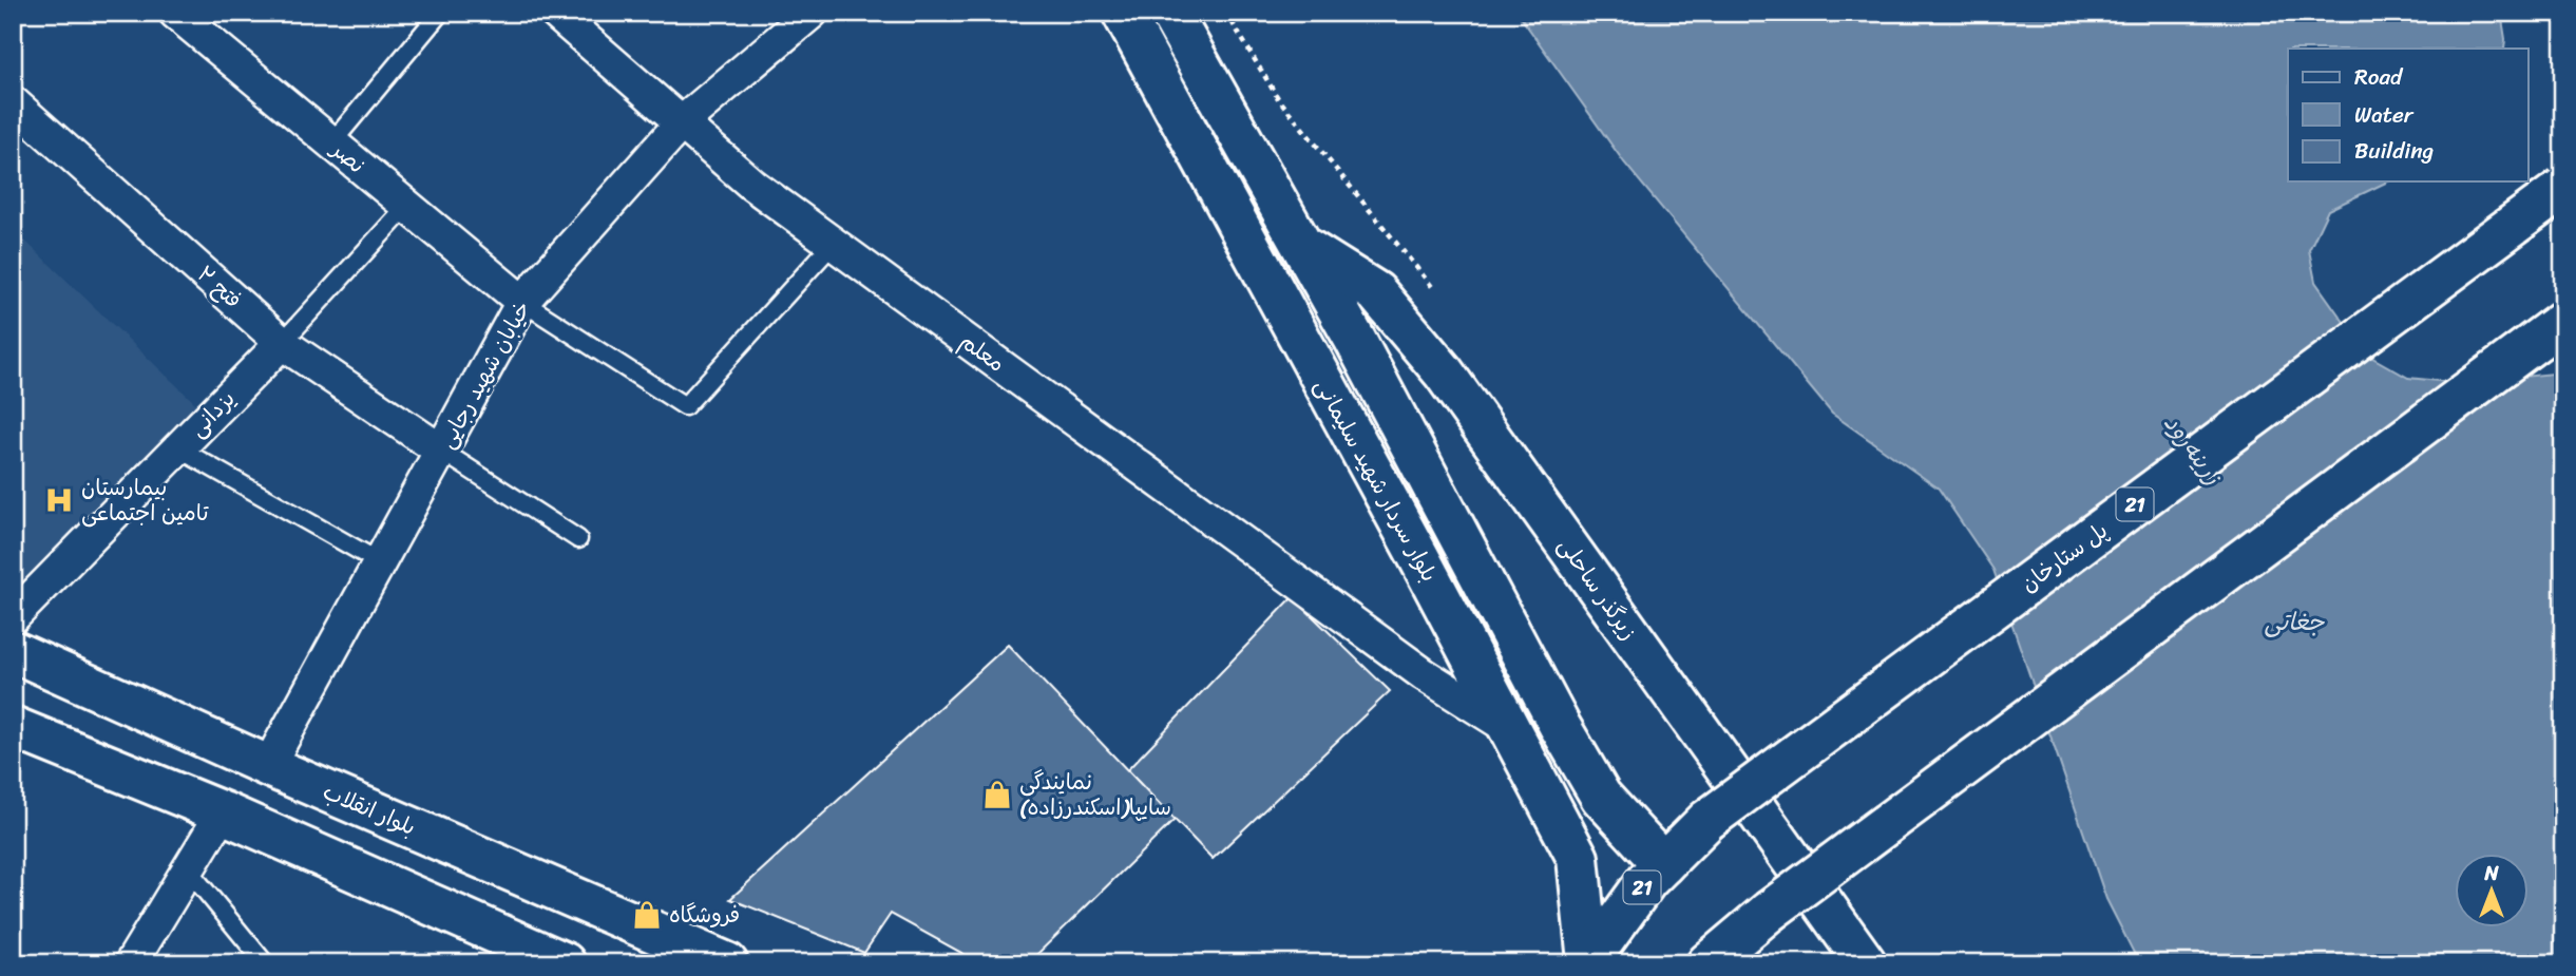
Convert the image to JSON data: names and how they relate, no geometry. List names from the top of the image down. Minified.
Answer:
{"streets":{"main road":["بلوار سردار شهید سلیمانی","21","پل ستارخان","زیرگذر ساحلی","بلوار انقلاب"],"street":["نصر","فتح ۲","معلم","خیابان شهید رجایی","یزدانی"]},"crossings":[["نصر","خیابان شهید رجایی"],["نصر","یزدانی"],["فتح ۲","خیابان شهید رجایی"],["فتح ۲","یزدانی"],["معلم","خیابان شهید رجایی"],["معلم","بلوار سردار شهید سلیمانی"],["خیابان شهید رجایی","بلوار انقلاب"],["بلوار سردار شهید سلیمانی","21"],["بلوار سردار شهید سلیمانی","پل ستارخان"],["بلوار سردار شهید سلیمانی","زیرگذر ساحلی"],["21","پل ستارخان"]],"water":["زرینه‌رود","جغاتی"],"places":{"hospital":["بیمارستان تامین اجتماعی"],"shop":["نمایندگی سایپا(اسکندرزاده)","فروشگاه"]},"legend":["Road","Water","Building"],"north":"top"}
